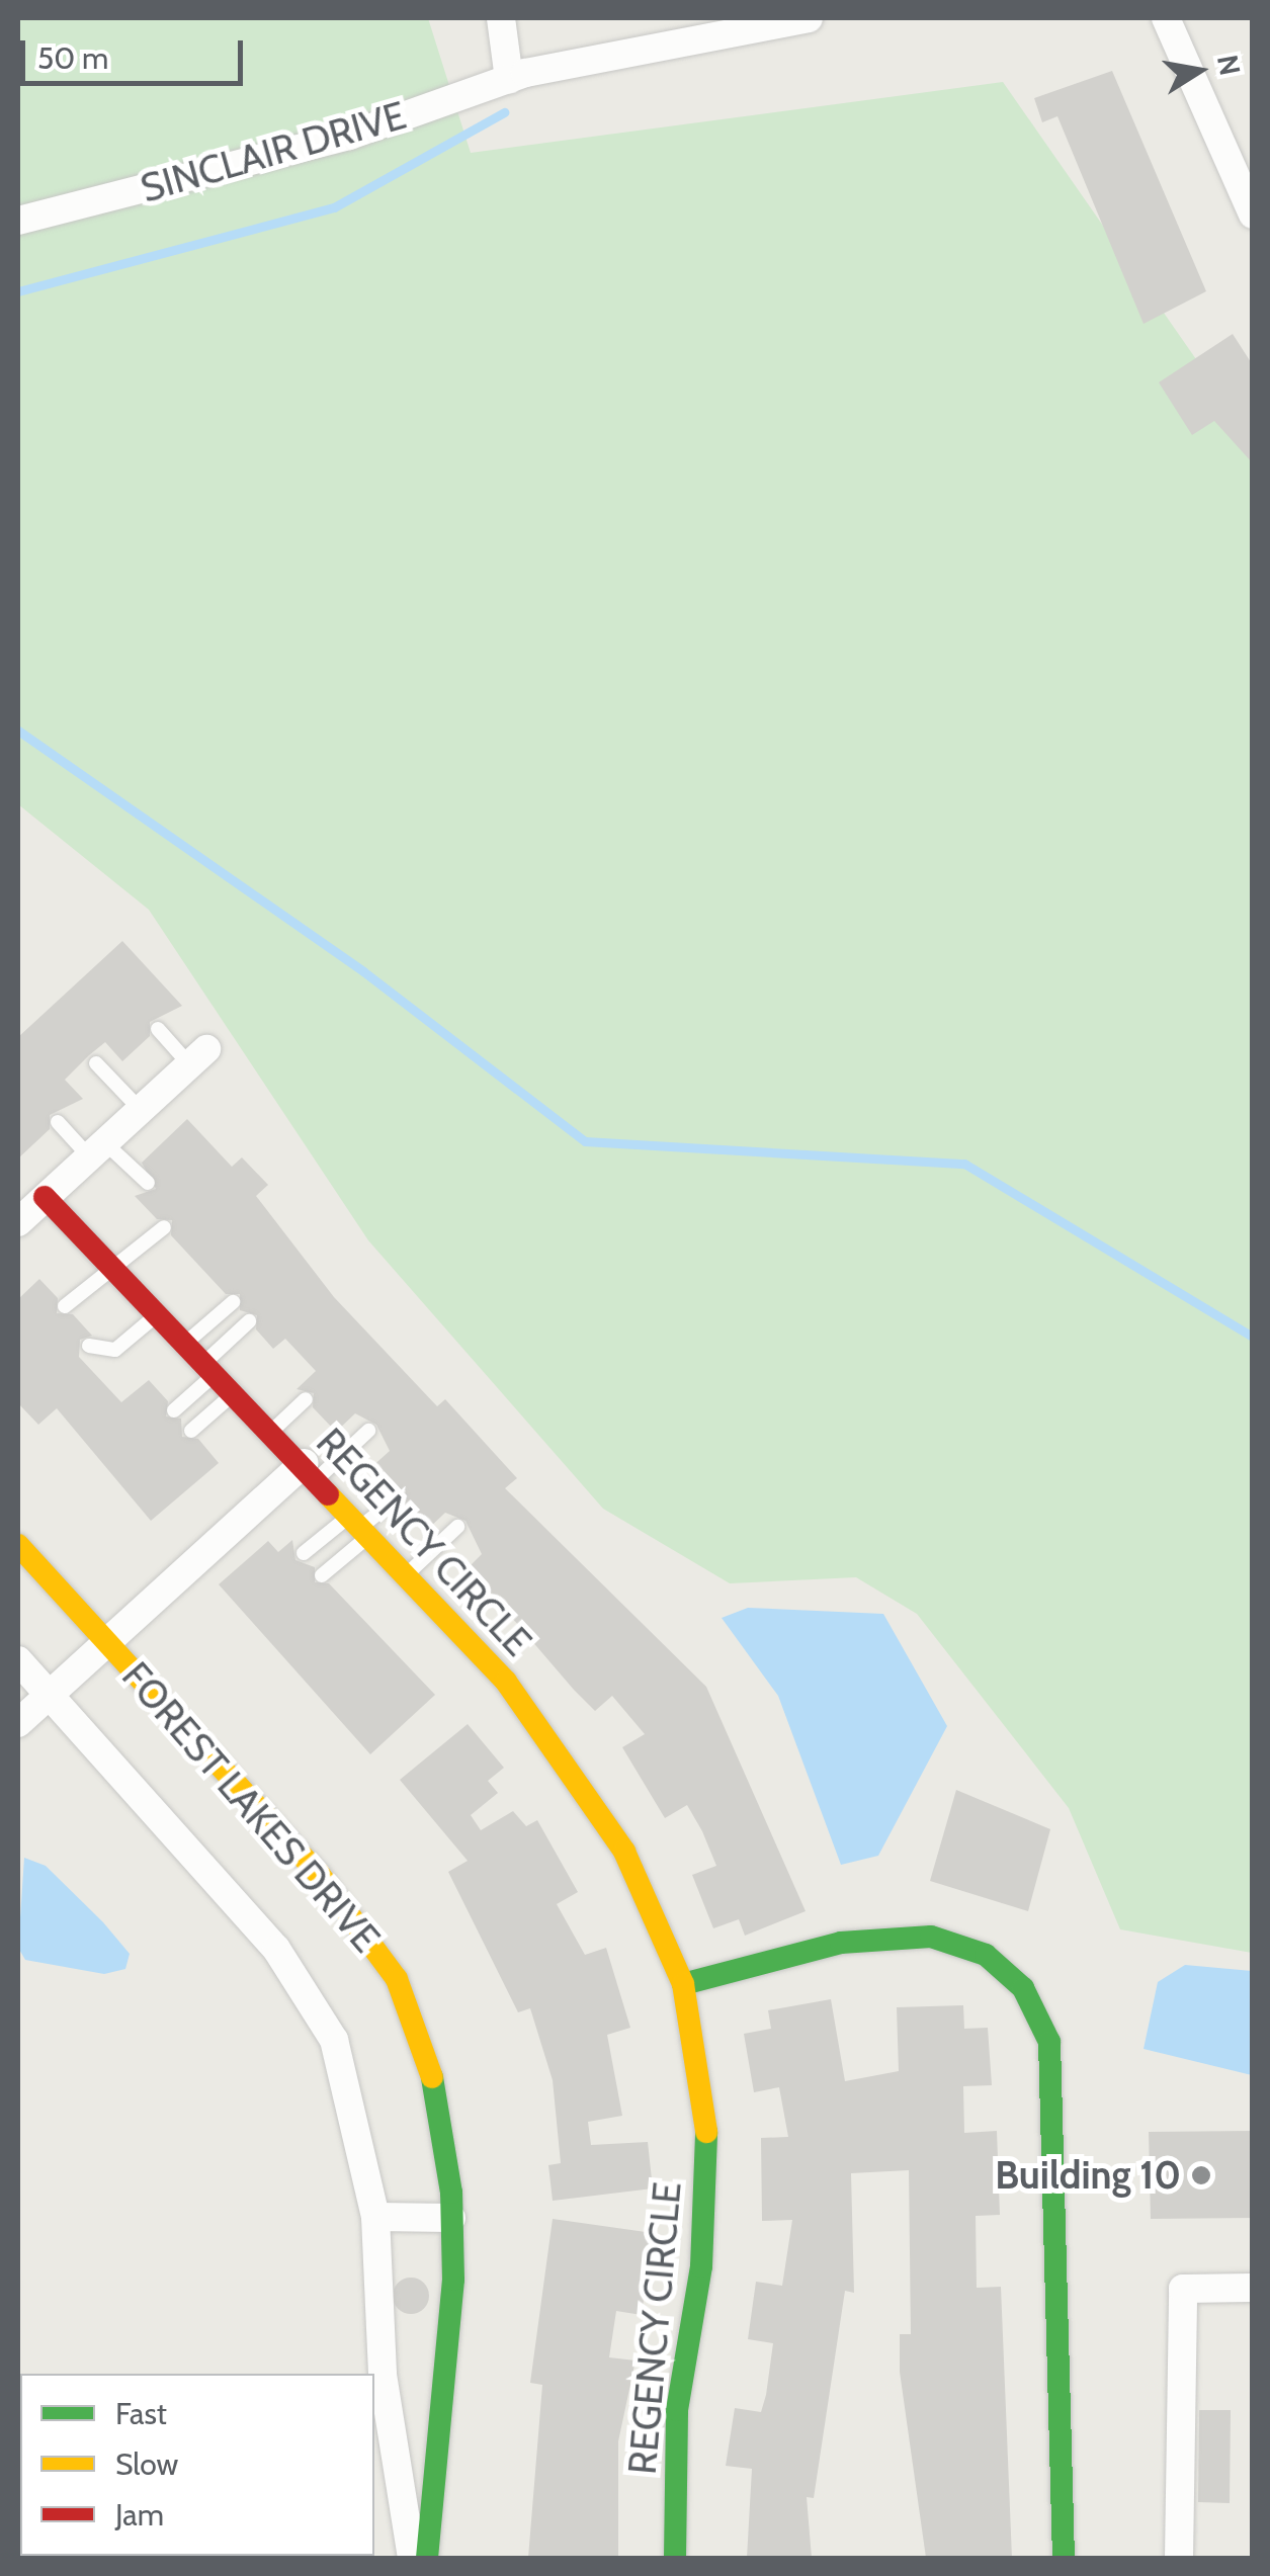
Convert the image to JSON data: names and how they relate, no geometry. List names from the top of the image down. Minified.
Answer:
{"streets":{"street":["SINCLAIR DRIVE","REGENCY CIRCLE","FOREST LAKES DRIVE"]},"places":["Building 10"],"legend":["Fast","Slow","Jam"],"scale_bar":"50 m","north":"right"}
